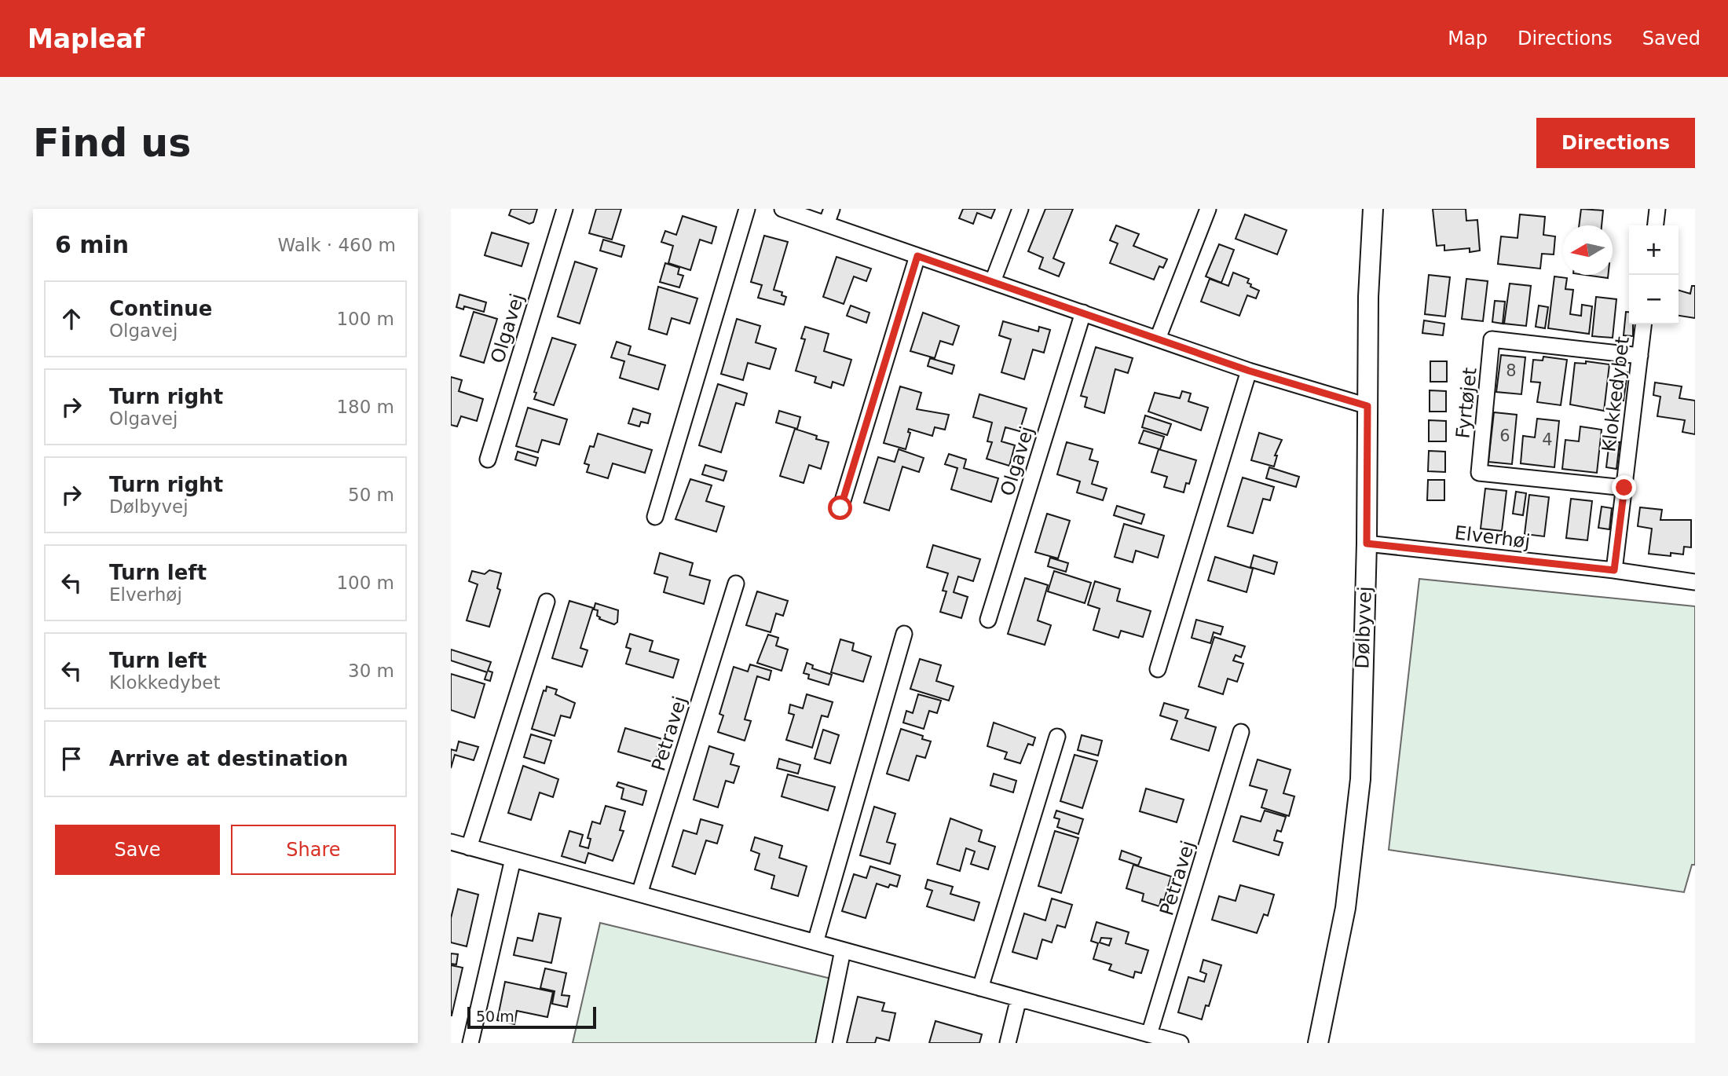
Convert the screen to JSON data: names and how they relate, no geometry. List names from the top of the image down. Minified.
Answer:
{"streets":{"street":["Olgavej","Klokkedybet","Fyrtøjet","Elverhøj","Dølbyvej","Petravej"]},"crossings":[["Klokkedybet","Fyrtøjet"],["Klokkedybet","Elverhøj"],["Elverhøj","Dølbyvej"]],"house_numbers":["8","6","4"],"scale_bar":"50 m","north":"left","page":{"header":"Mapleaf","nav":["Map","Directions","Saved"],"buttons":["Directions",["Save","Share"]],"title":"Find us","heading":["6 min","Walk · 460 m"],"map_buttons":["+","−"],"list":[["Continue","Olgavej","100 m"],["Turn right","Olgavej","180 m"],["Turn right","Dølbyvej","50 m"],["Turn left","Elverhøj","100 m"],["Turn left","Klokkedybet","30 m"],"Arrive at destination"],"scale":"50 m"}}
